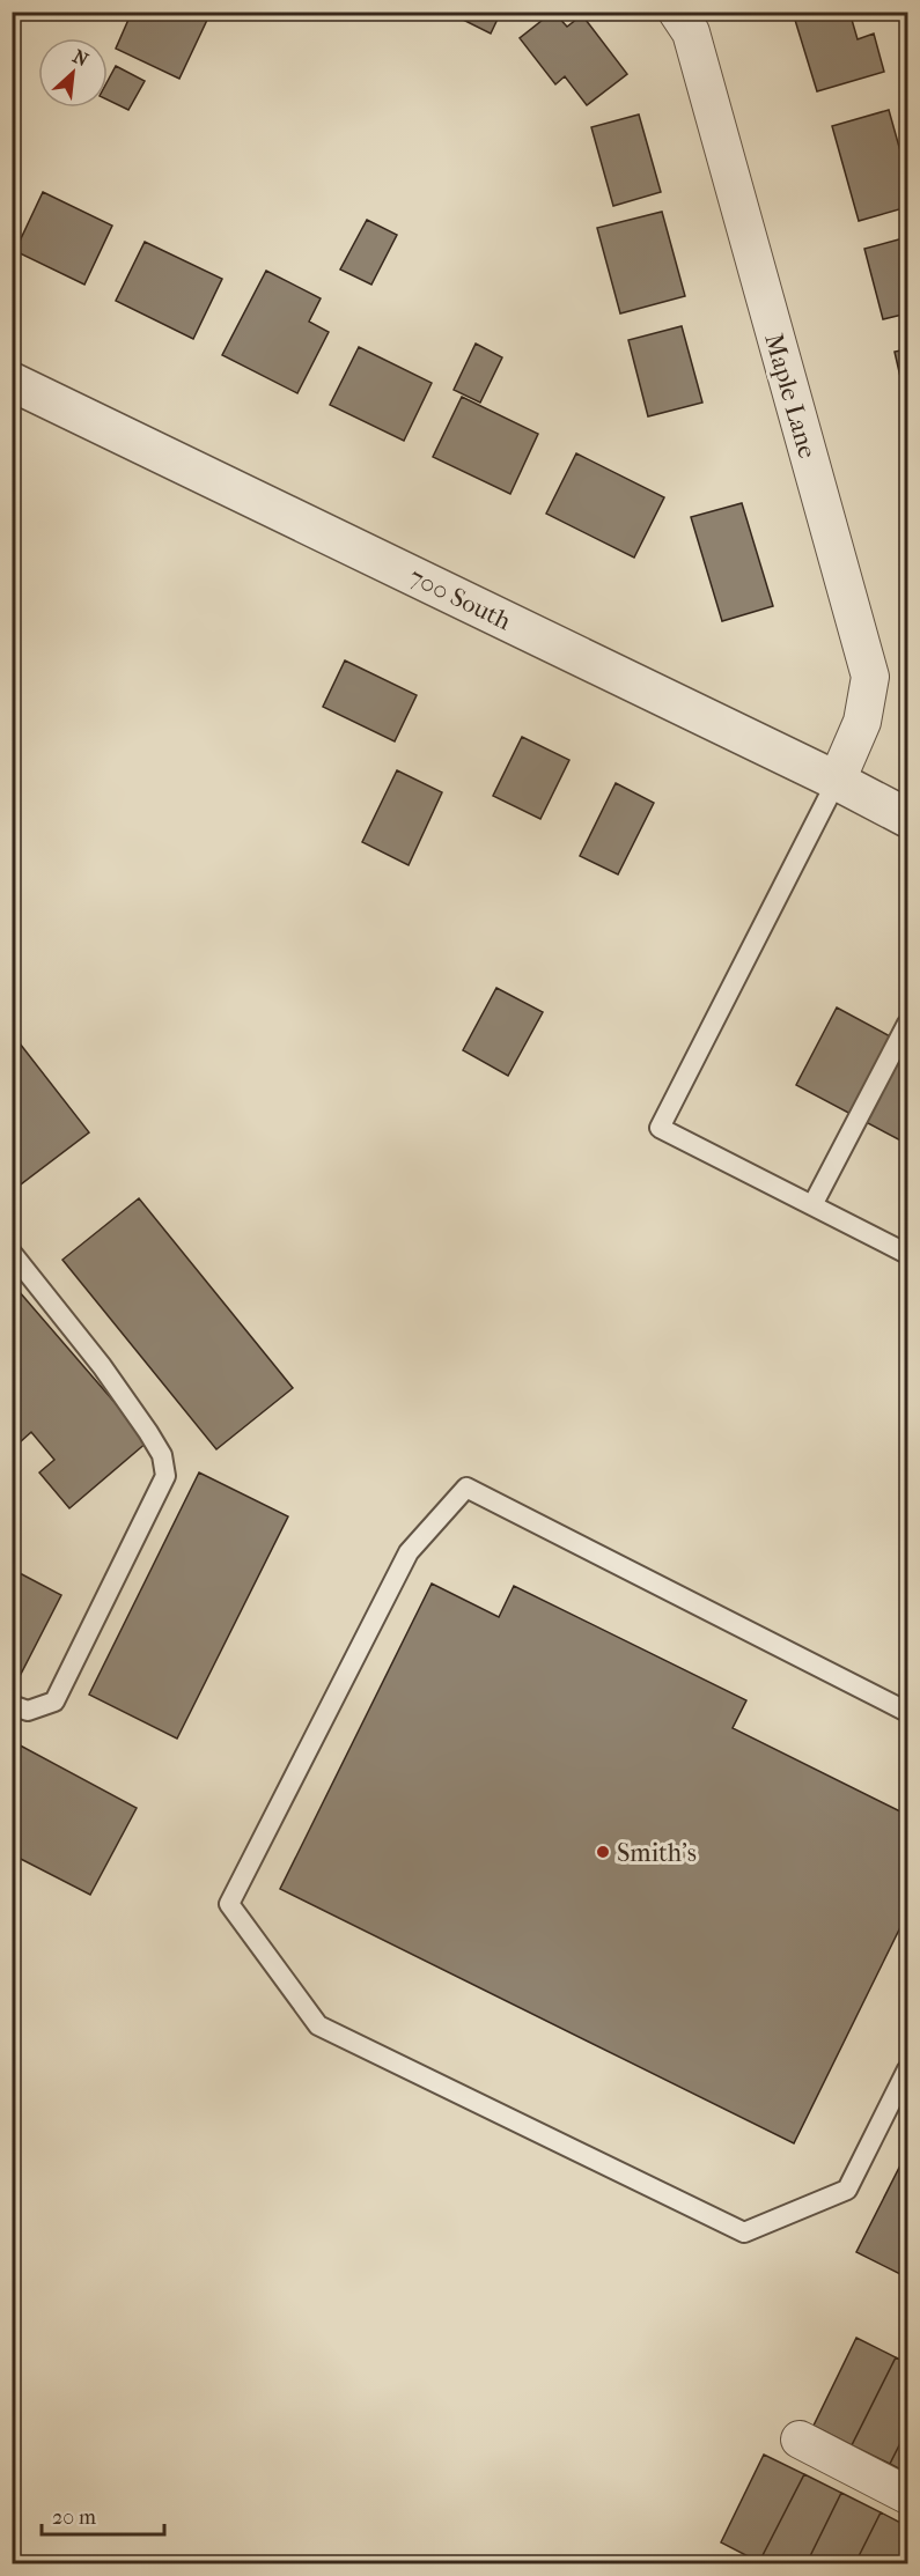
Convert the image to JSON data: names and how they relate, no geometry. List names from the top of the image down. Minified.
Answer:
{"streets":{"street":["Maple Lane","700 South"]},"crossings":[["Maple Lane","700 South"]],"places":["Smith's"],"scale_bar":"20 m","north":"top right"}
